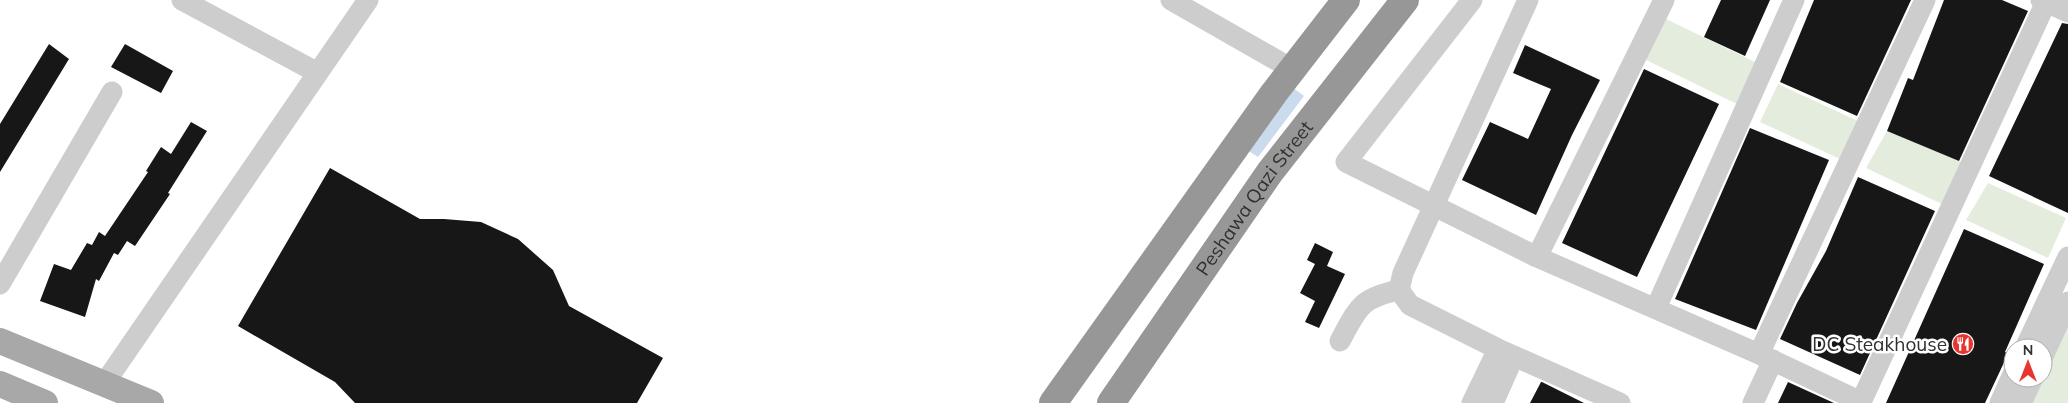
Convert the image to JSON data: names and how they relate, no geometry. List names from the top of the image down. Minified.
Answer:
{"streets":{"highway":["Peshawa Qazi Street"]},"places":{"restaurant":["DC Steakhouse"]},"north":"top"}
